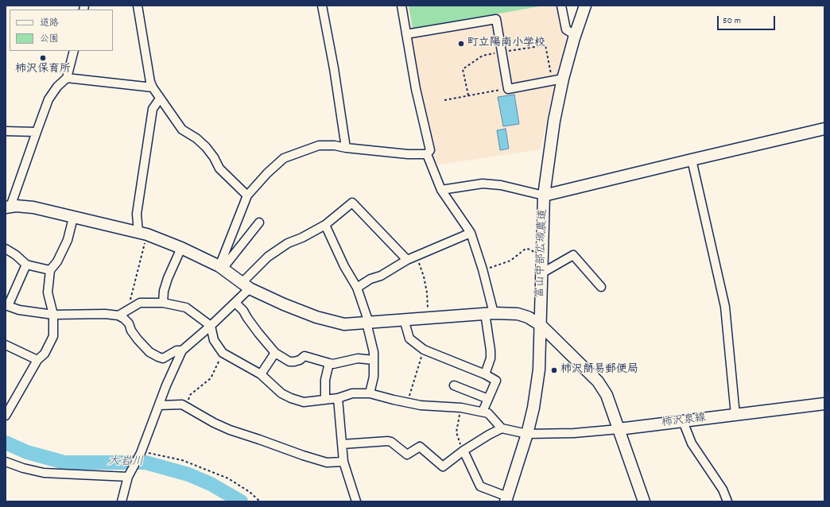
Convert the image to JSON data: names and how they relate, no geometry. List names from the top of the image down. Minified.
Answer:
{"streets":{"street":["富山中部広域農道","柿沢泉線"]},"water":["大岩川"],"places":["町立陽南小学校","柿沢保育所","柿沢簡易郵便局"],"legend":["道路","公園"],"scale_bar":"50 m"}
